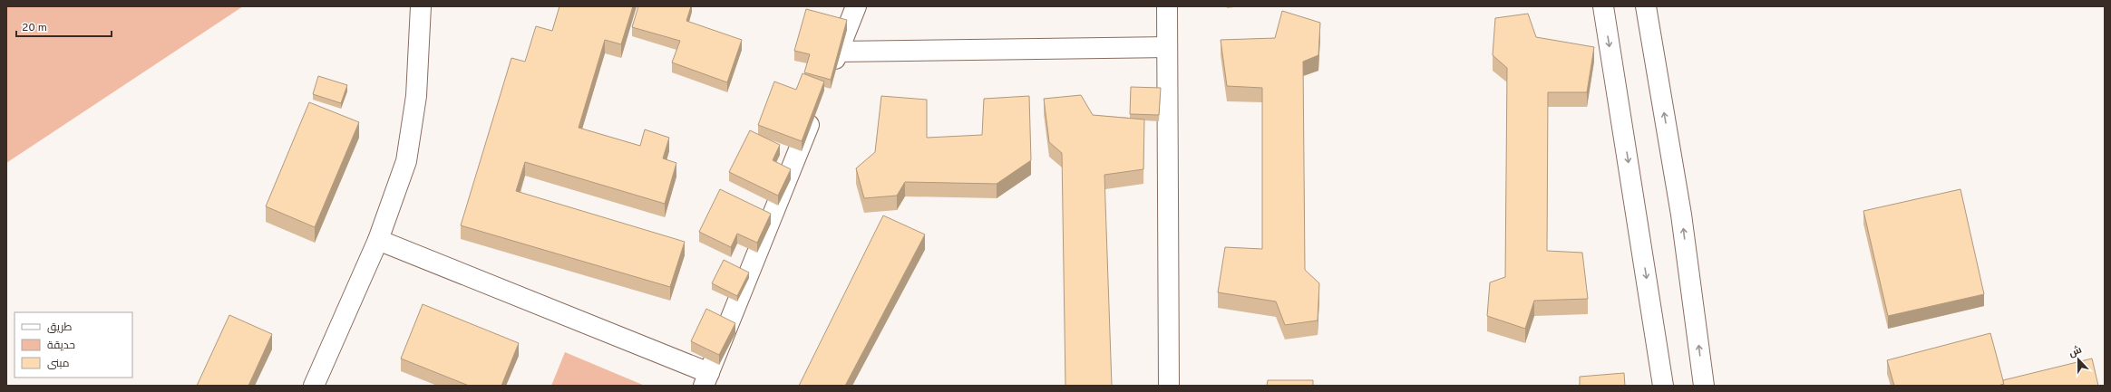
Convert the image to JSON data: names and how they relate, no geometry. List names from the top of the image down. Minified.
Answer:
{"legend":["طريق","حديقة","مبنى"],"scale_bar":"20 m","north":"top"}
